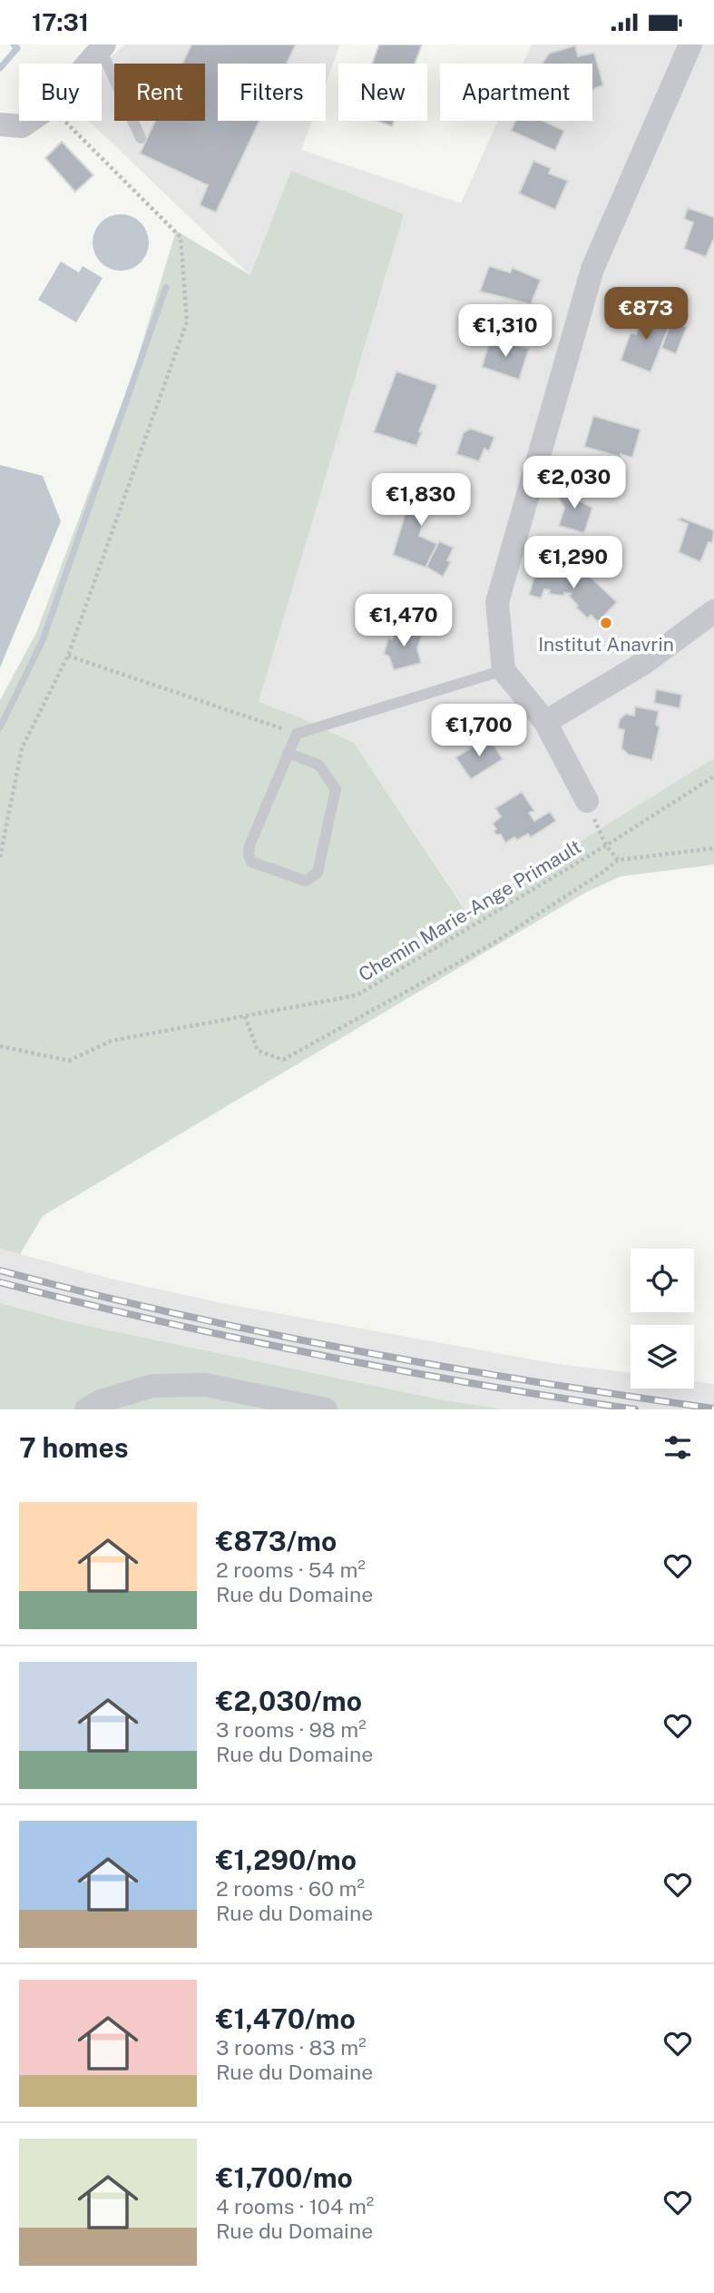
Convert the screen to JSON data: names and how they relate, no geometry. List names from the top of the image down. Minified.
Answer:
{"streets":{"path":["Chemin Marie-Ange Primault"]},"places":["Institut Anavrin"],"page":{"status":"17:31","chip":["Buy","Rent","Filters","New","Apartment"],"price":["€873","€1,310","€2,030","€1,830","€1,290","€1,470","€1,700"],"heading":"7 homes","list":[{"name":"€873/mo","note":"2 rooms · 54 m² · Rue du Domaine"},{"name":"€2,030/mo","note":"3 rooms · 98 m² · Rue du Domaine"},{"name":"€1,290/mo","note":"2 rooms · 60 m² · Rue du Domaine"},{"name":"€1,470/mo","note":"3 rooms · 83 m² · Rue du Domaine"},{"name":"€1,700/mo","note":"4 rooms · 104 m² · Rue du Domaine"}]}}
